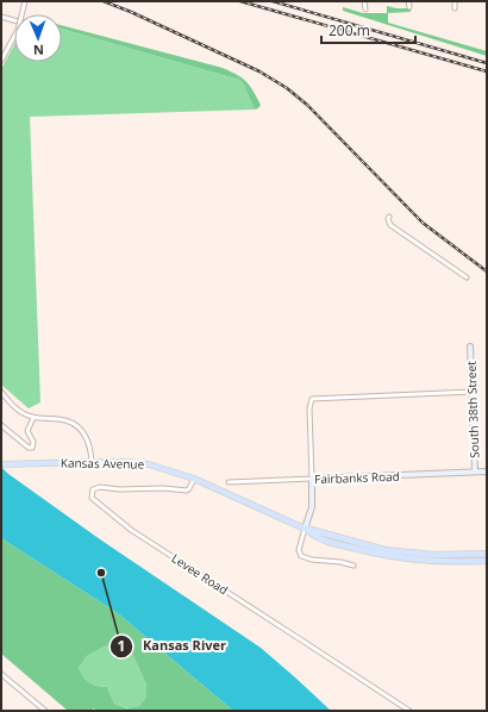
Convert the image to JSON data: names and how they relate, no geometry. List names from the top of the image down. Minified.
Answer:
{"streets":{"main road":["Kansas Avenue"],"street":["South 38th Street","Fairbanks Road","Levee Road"]},"crossings":[["South 38th Street","Fairbanks Road"],["Kansas Avenue","Levee Road"]],"places":["Kansas River"],"scale_bar":"200 m","north":"bottom"}
